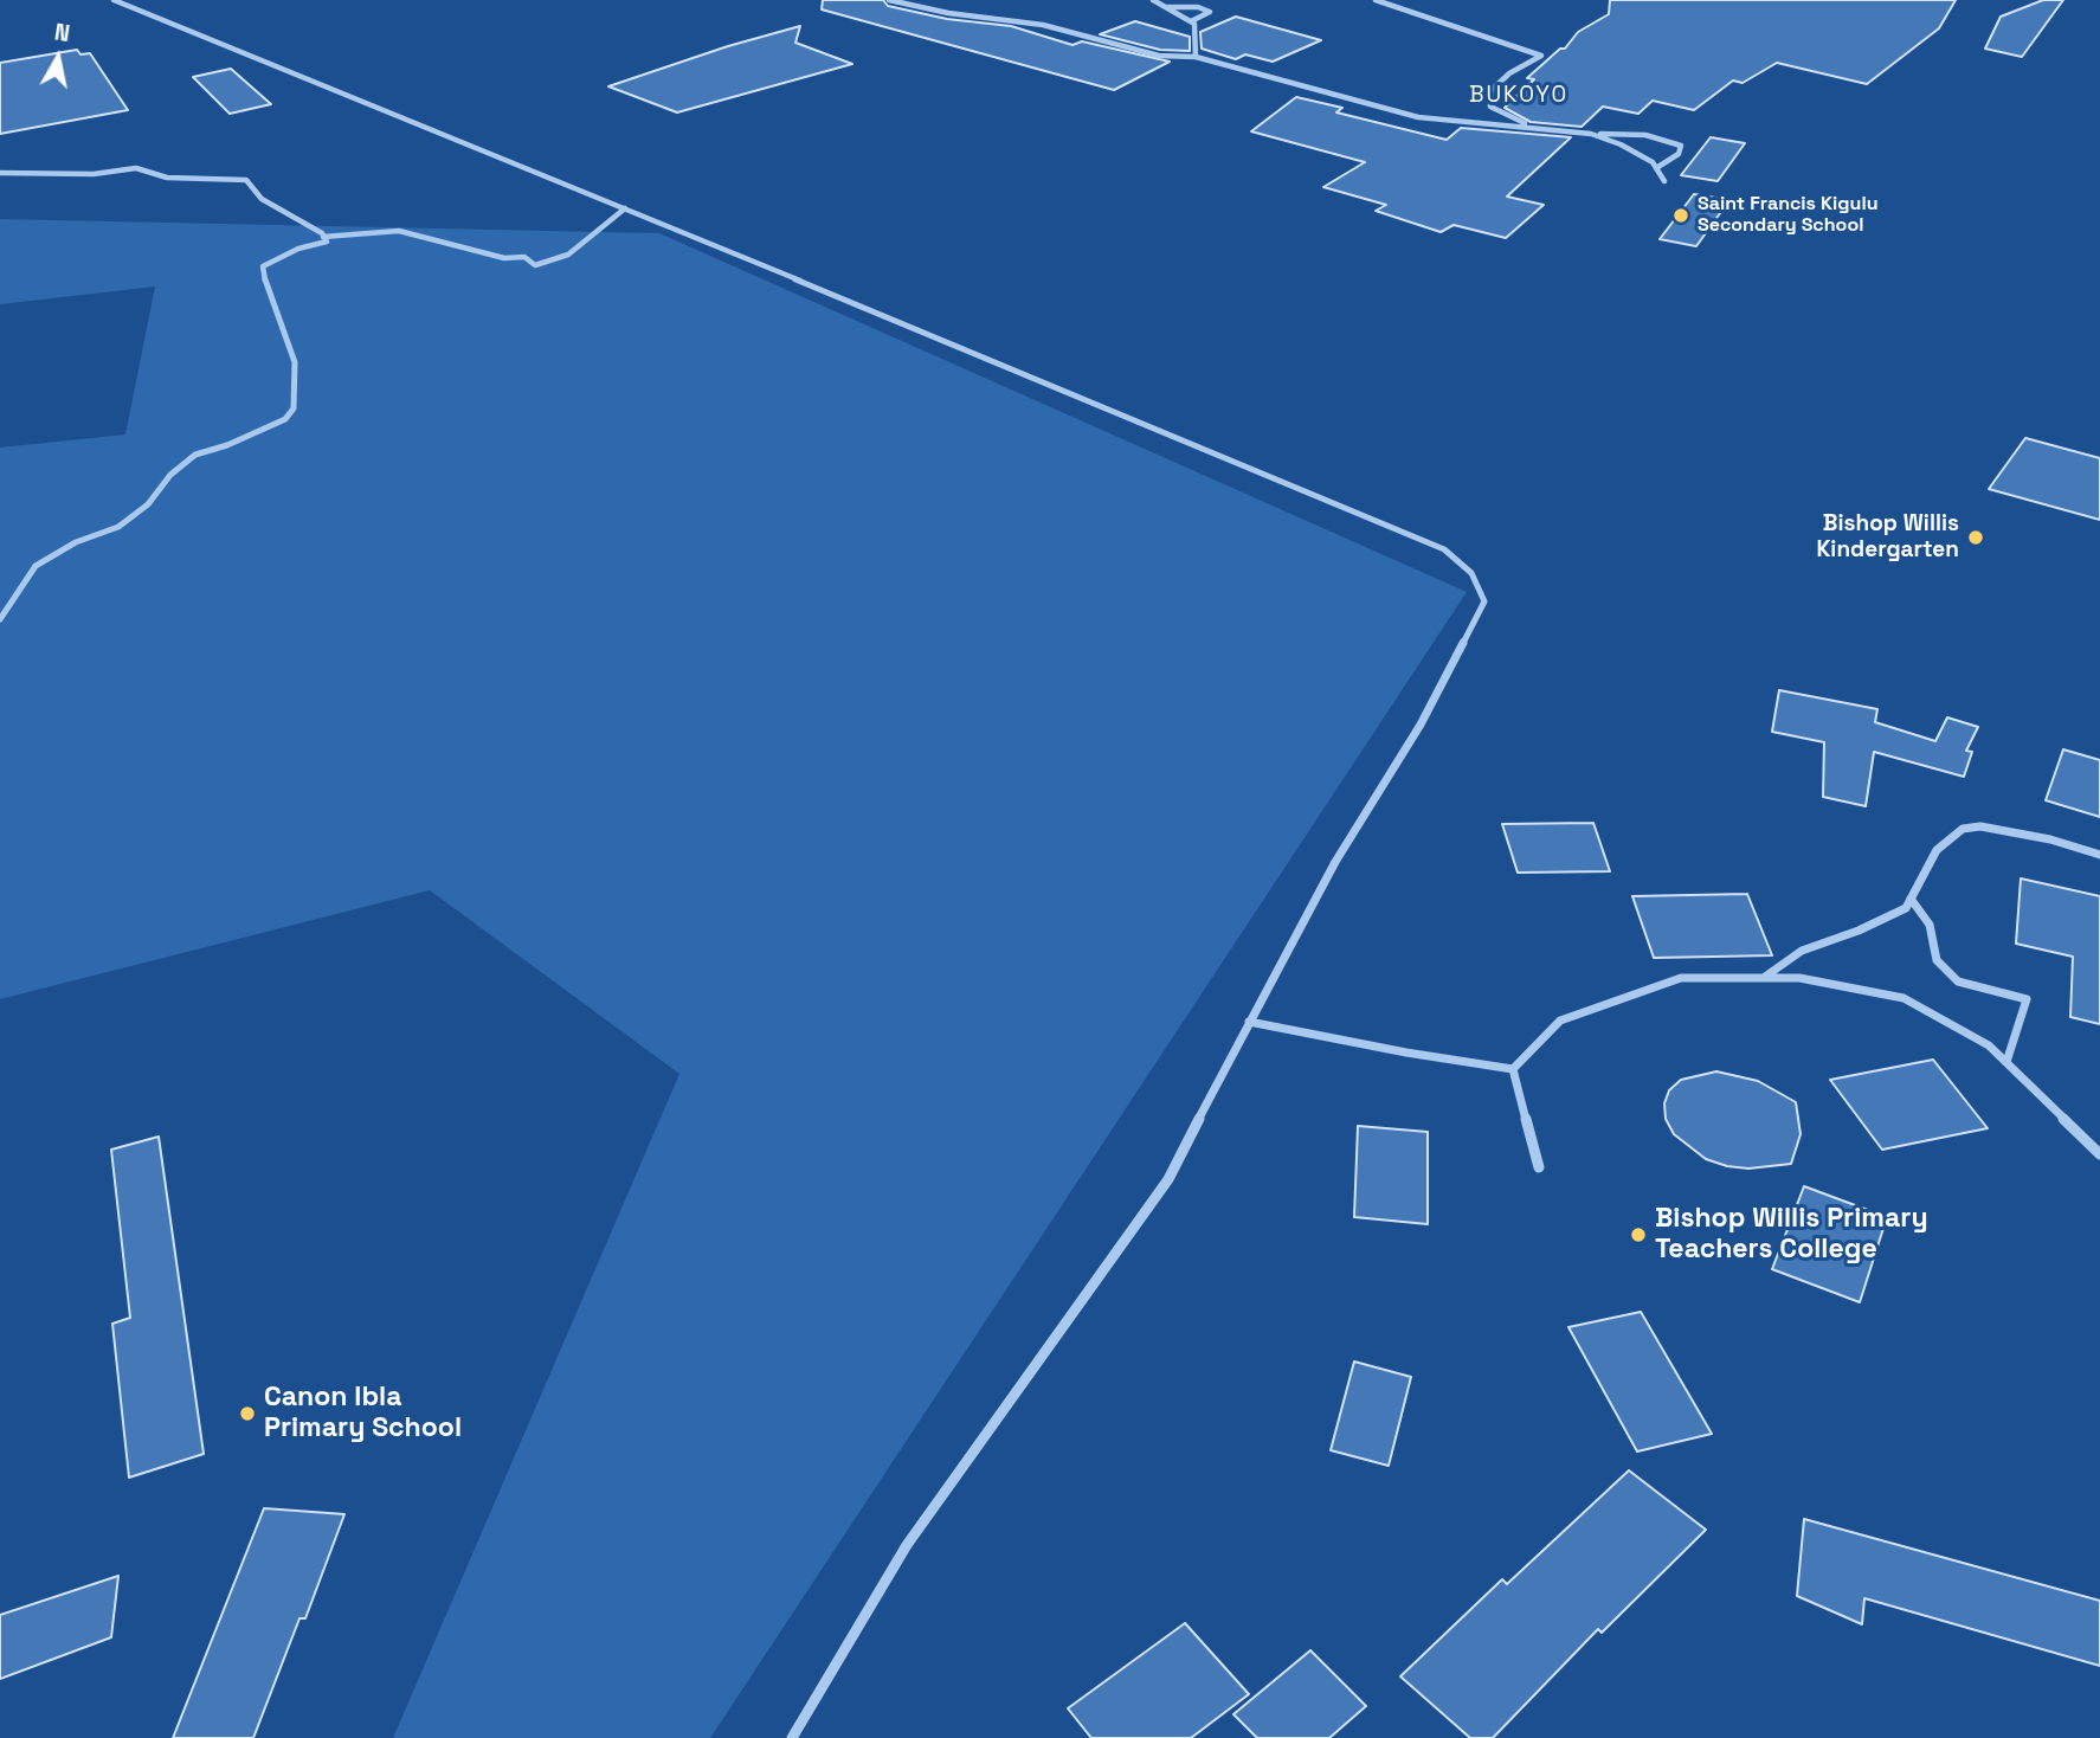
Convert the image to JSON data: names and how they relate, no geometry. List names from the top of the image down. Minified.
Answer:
{"districts":["BUKOYO"],"places":["Saint Francis Kigulu Secondary School","Bishop Willis Kindergarten","Bishop Willis Primary Teachers College","Canon Ibla Primary School"],"north":"top"}
